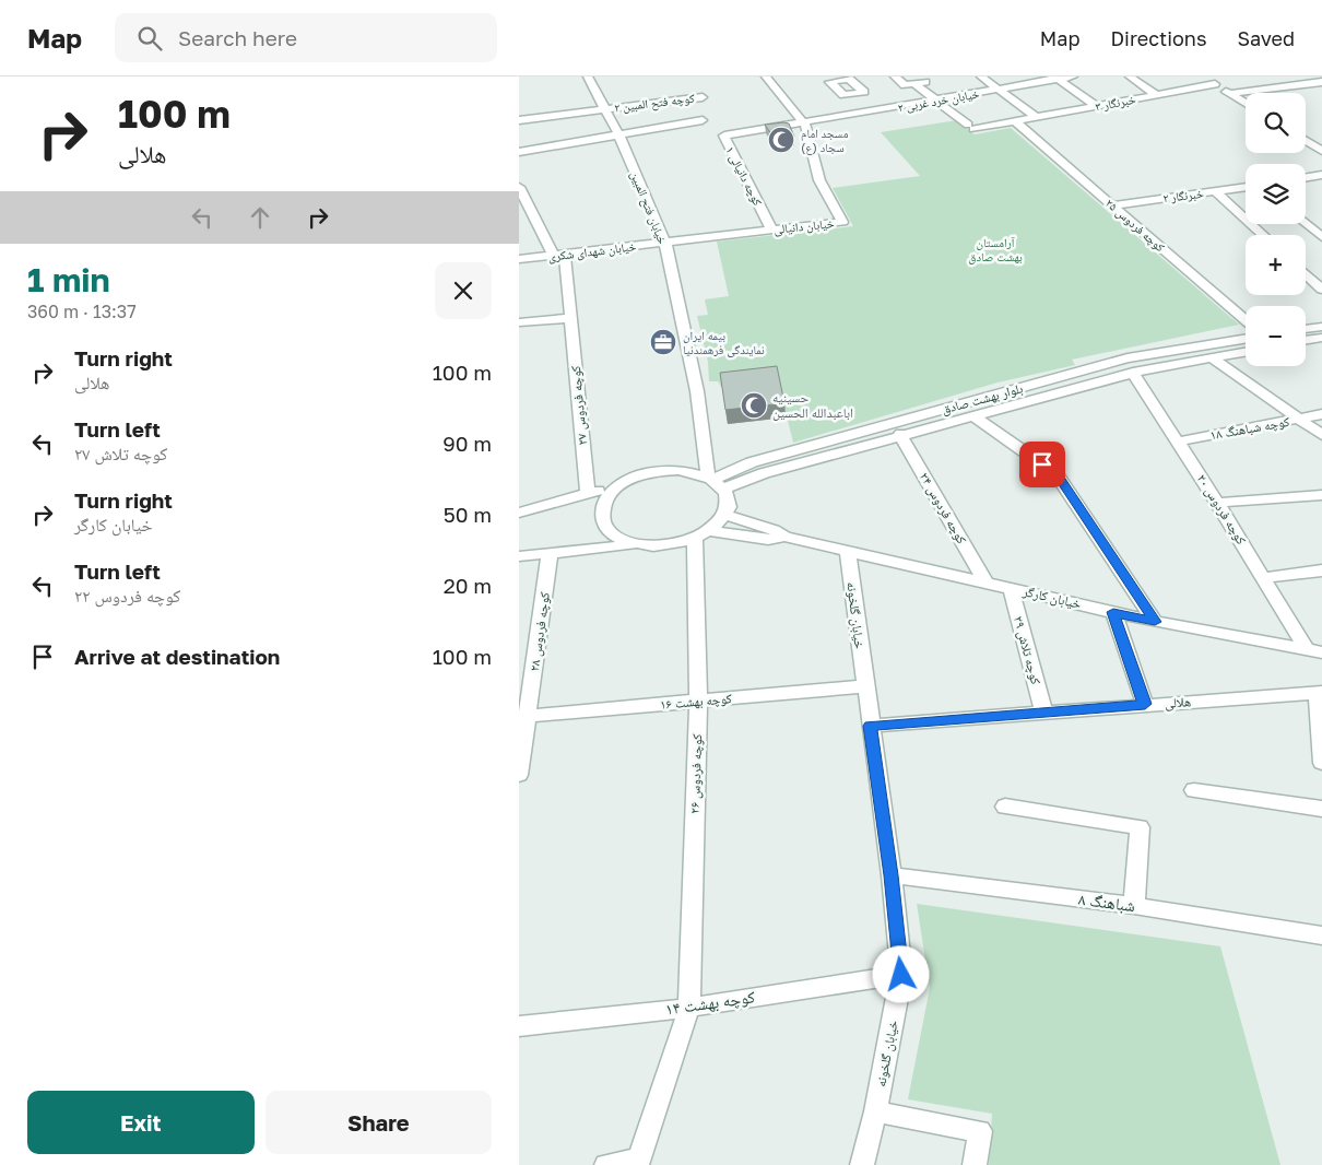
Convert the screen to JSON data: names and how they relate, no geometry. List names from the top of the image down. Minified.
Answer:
{"streets":{"street":["خیابان خرد غربی ۲","کوچه فتح المبین ۲","خبرنگار ۳","کوچه دانیالی ۱","خبرنگار ۲","خیابان فتح المبین","کوچه فردوس ۲۵","خیابان دانیالی","خیابان شهدای شکری","بلوار بهشت صادق","کوچه فردوس ۲۷","کوچه شباهنگ ۱۸","کوچه فردوس ۲۴","کوچه فردوس ۲۰","خیابان کارگر","خیابان گلخونه","کوچه فردوس ۲۸","کوچه تلاش ۲۹","کوچه بهشت ۱۶","هلالی","کوچه فردوس ۲۶","شباهنگ ۸","کوچه بهشت ۱۴"]},"crossings":[["خیابان خرد غربی ۲","خبرنگار ۳"],["خیابان خرد غربی ۲","کوچه دانیالی ۱"],["خیابان خرد غربی ۲","خیابان دانیالی"],["کوچه فتح المبین ۲","خیابان فتح المبین"],["خبرنگار ۳","کوچه فردوس ۲۵"],["کوچه دانیالی ۱","خیابان دانیالی"],["خبرنگار ۲","کوچه فردوس ۲۵"],["خیابان فتح المبین","خیابان دانیالی"],["خیابان فتح المبین","خیابان شهدای شکری"],["خیابان فتح المبین","بلوار بهشت صادق"],["خیابان فتح المبین","خیابان کارگر"],["خیابان فتح المبین","کوچه فردوس ۲۶"],["خیابان دانیالی","خیابان شهدای شکری"],["خیابان شهدای شکری","کوچه فردوس ۲۷"],["بلوار بهشت صادق","کوچه فردوس ۲۴"],["بلوار بهشت صادق","کوچه فردوس ۲۰"],["بلوار بهشت صادق","خیابان کارگر"],["بلوار بهشت صادق","کوچه فردوس ۲۶"],["کوچه شباهنگ ۱۸","کوچه فردوس ۲۰"],["کوچه فردوس ۲۴","خیابان کارگر"],["کوچه فردوس ۲۰","خیابان کارگر"],["خیابان کارگر","خیابان گلخونه"],["خیابان کارگر","کوچه تلاش ۲۹"],["خیابان کارگر","کوچه فردوس ۲۶"],["خیابان گلخونه","کوچه بهشت ۱۶"],["خیابان گلخونه","هلالی"],["خیابان گلخونه","شباهنگ ۸"],["خیابان گلخونه","کوچه بهشت ۱۴"],["کوچه فردوس ۲۸","کوچه بهشت ۱۶"],["کوچه تلاش ۲۹","هلالی"],["کوچه بهشت ۱۶","کوچه فردوس ۲۶"],["کوچه فردوس ۲۶","کوچه بهشت ۱۴"]],"parks":["آرامستان بهشت صادق"],"places":{"mosque":["مسجد امام سجاد (ع)","حسینیه اباعبدالله الحسین"],"office":["بیمه ایران نمایندگی فرهمندنیا"]},"page":{"header":"Map","search":"Search here","nav":["Map","Directions","Saved"],"turn":["100 m","هلالی"],"map_buttons":["+","−"],"heading":["1 min","360 m · 13:37"],"list":[{"name":"Turn right","note":"هلالی","value":"100 m"},{"name":"Turn left","note":"کوچه تلاش ۲۷","value":"90 m"},{"name":"Turn right","note":"خیابان کارگر","value":"50 m"},{"name":"Turn left","note":"کوچه فردوس ۲۲","value":"20 m"},{"name":"Arrive at destination","value":"100 m"}],"buttons":["Exit","Share"]}}
